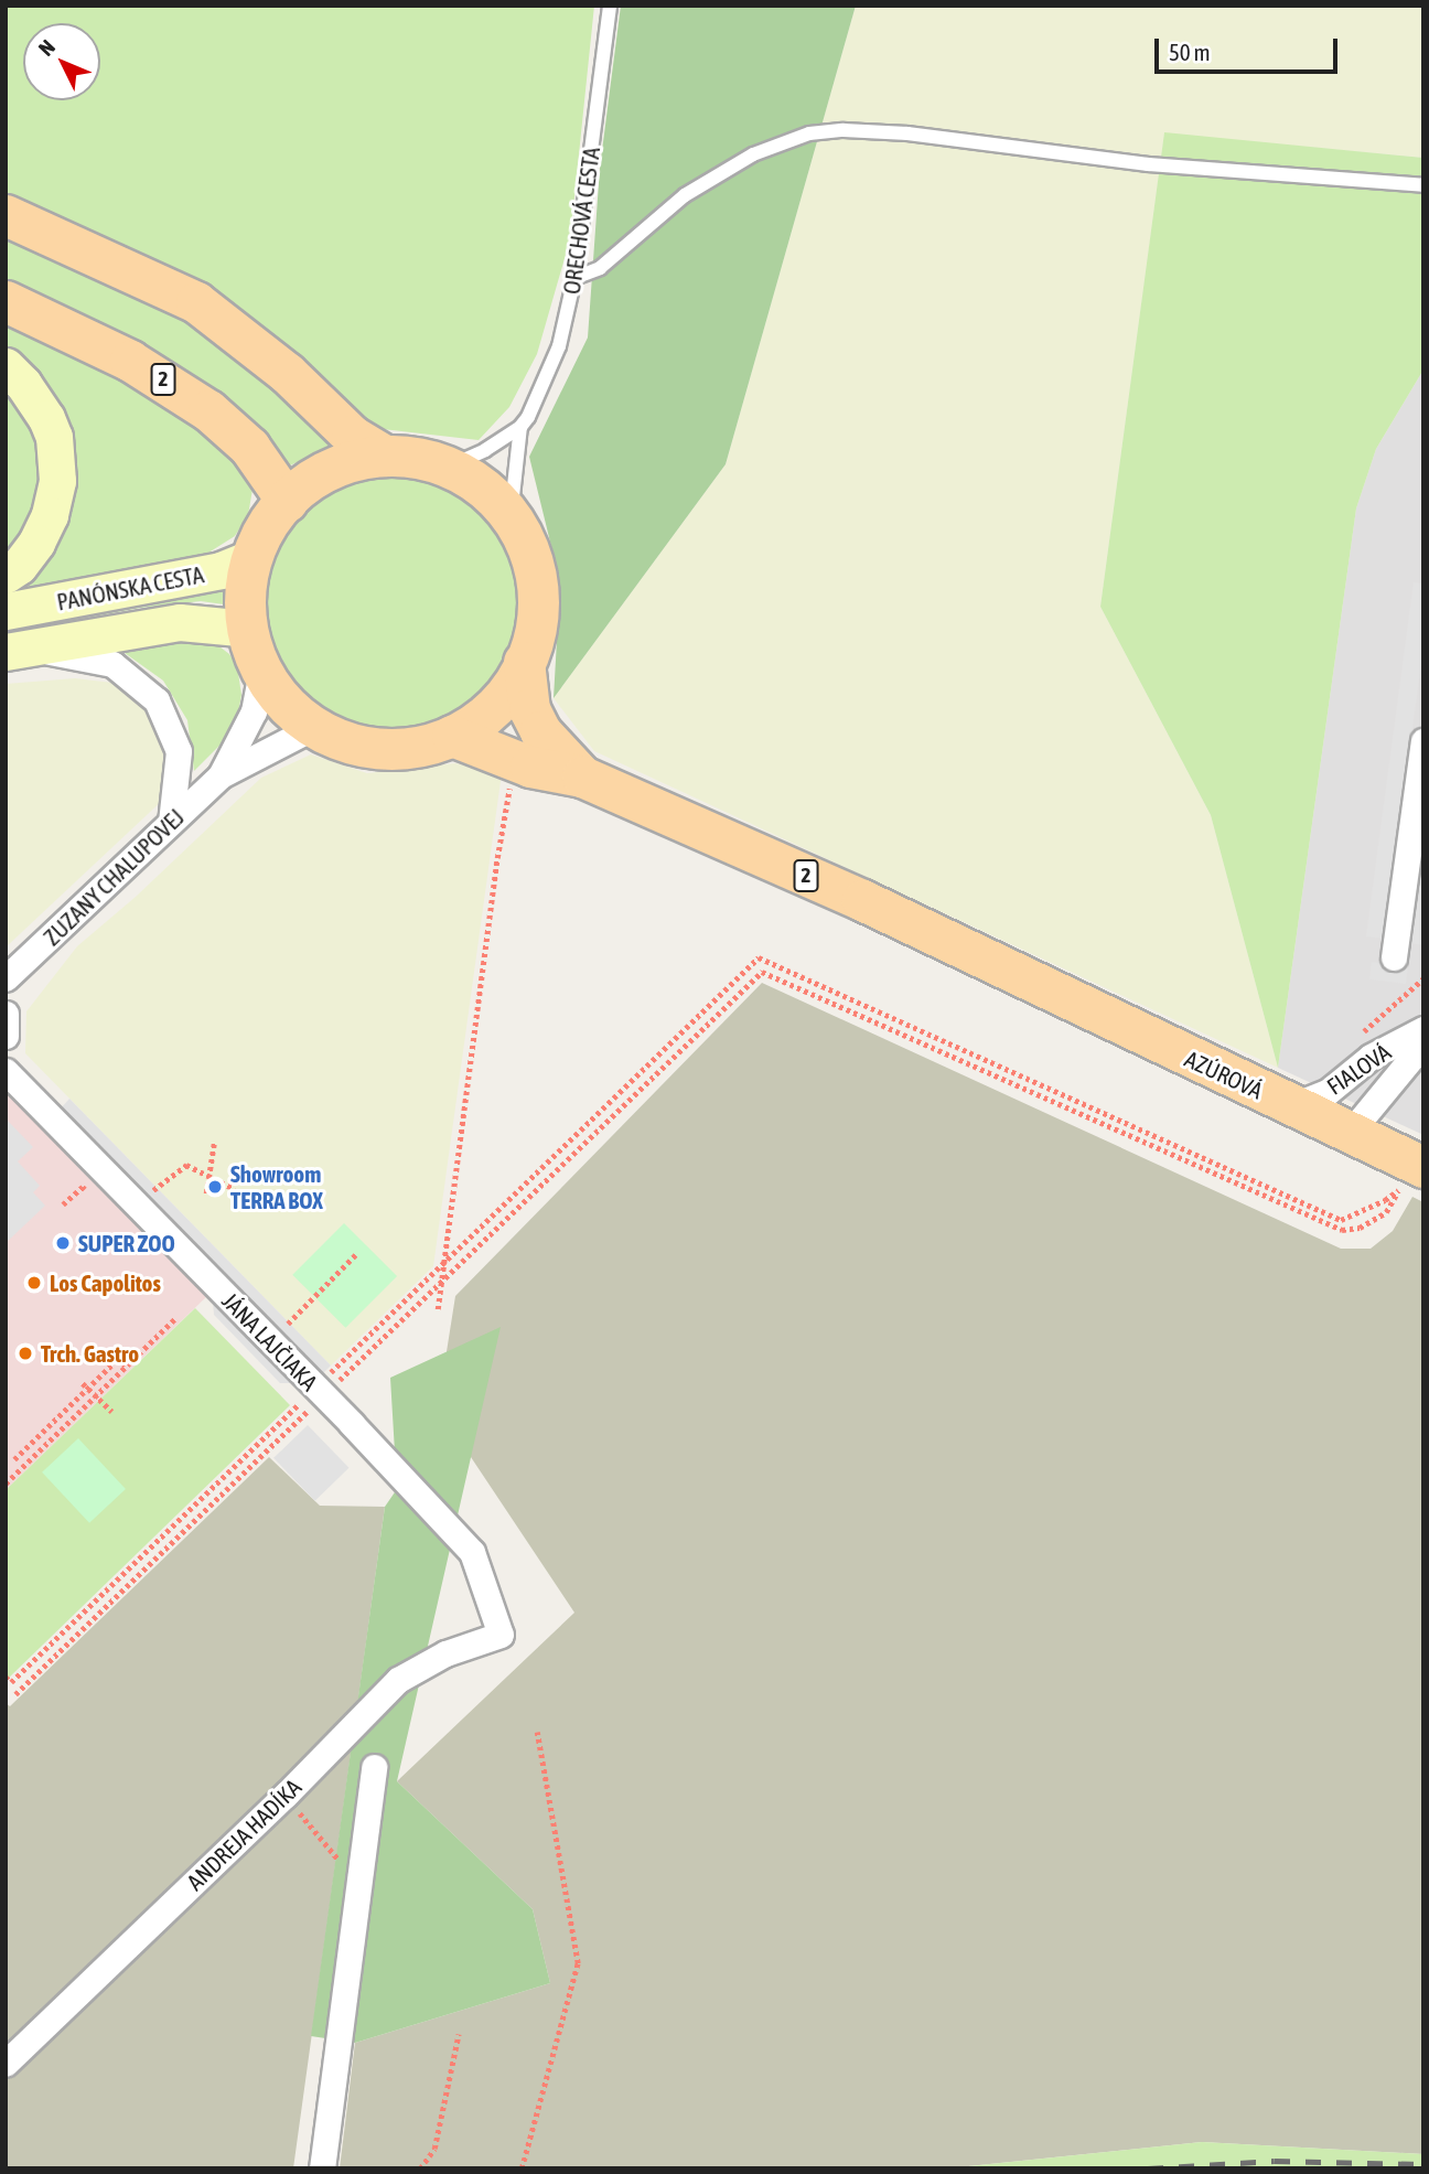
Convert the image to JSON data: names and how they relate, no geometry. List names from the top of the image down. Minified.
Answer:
{"streets":{"main road":["2","PANÓNSKA CESTA","AZÚROVÁ"],"street":["ZUZANY CHALUPOVEJ","FIALOVÁ","JÁNA LAJČIAKA","ANDREJA HADÍKA"],"lane":["ORECHOVÁ CESTA"]},"crossings":[["2","PANÓNSKA CESTA"],["2","AZÚROVÁ"],["FIALOVÁ","AZÚROVÁ"],["JÁNA LAJČIAKA","ANDREJA HADÍKA"]],"places":["Showroom TERRA BOX","SUPER ZOO","Los Capolitos","Trch. Gastro"],"scale_bar":"50 m","north":"top left"}
